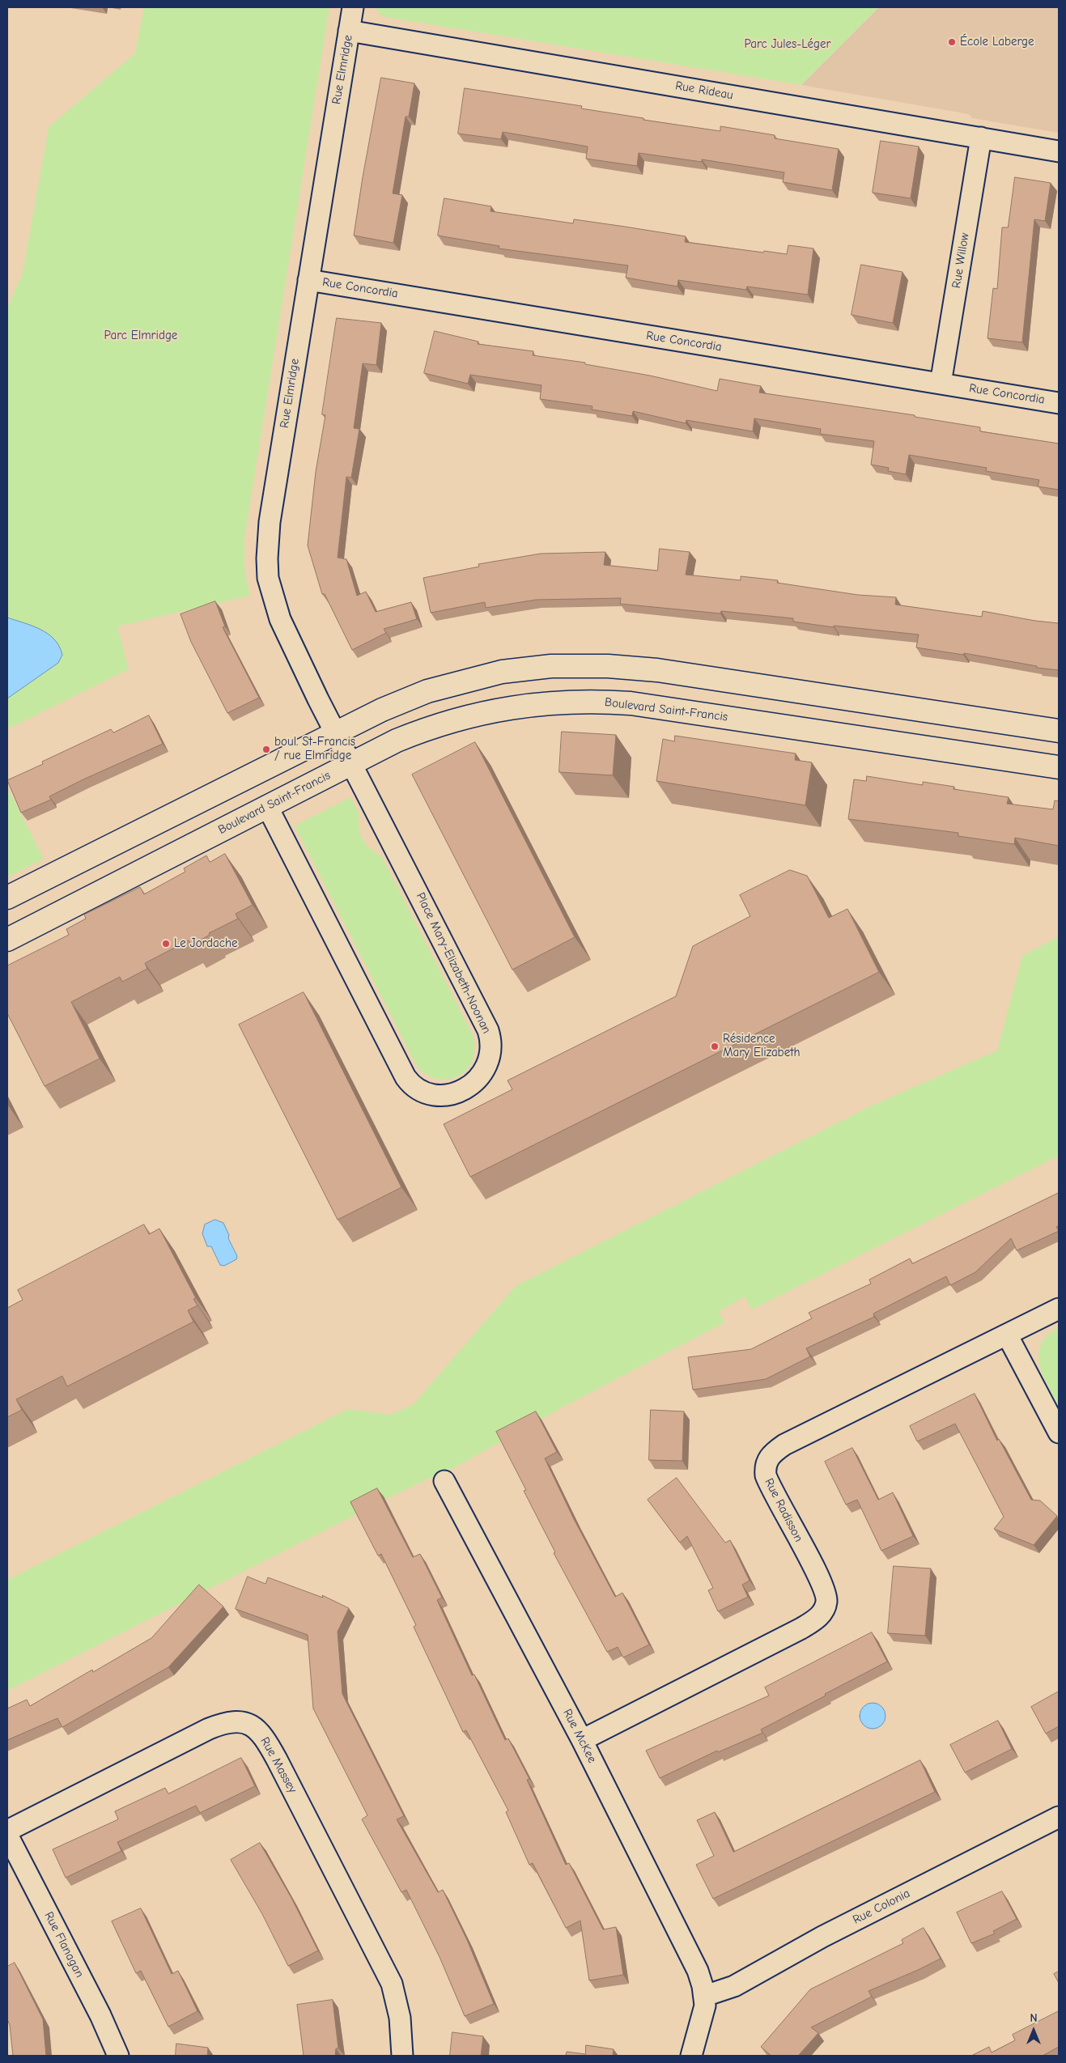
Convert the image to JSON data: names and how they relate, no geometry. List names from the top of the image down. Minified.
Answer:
{"streets":{"street":["Rue Elmridge","Rue Rideau","Rue Willow","Rue Concordia","Boulevard Saint-Francis","Place Mary-Elizabeth-Noonan","Rue Radisson","Rue McKee","Rue Massey","Rue Colonia","Rue Flanagan"]},"crossings":[["Rue Elmridge","Rue Rideau"],["Rue Elmridge","Rue Concordia"],["Rue Elmridge","Boulevard Saint-Francis"],["Rue Elmridge","Place Mary-Elizabeth-Noonan"],["Rue Rideau","Rue Willow"],["Rue Willow","Rue Concordia"],["Boulevard Saint-Francis","Place Mary-Elizabeth-Noonan"],["Rue Radisson","Rue McKee"],["Rue McKee","Rue Colonia"]],"parks":["Parc Jules-Léger","Parc Elmridge"],"places":["École Laberge","boul. St-Francis / rue Elmridge","Le Jordache","Résidence Mary Elizabeth"],"north":"top"}
